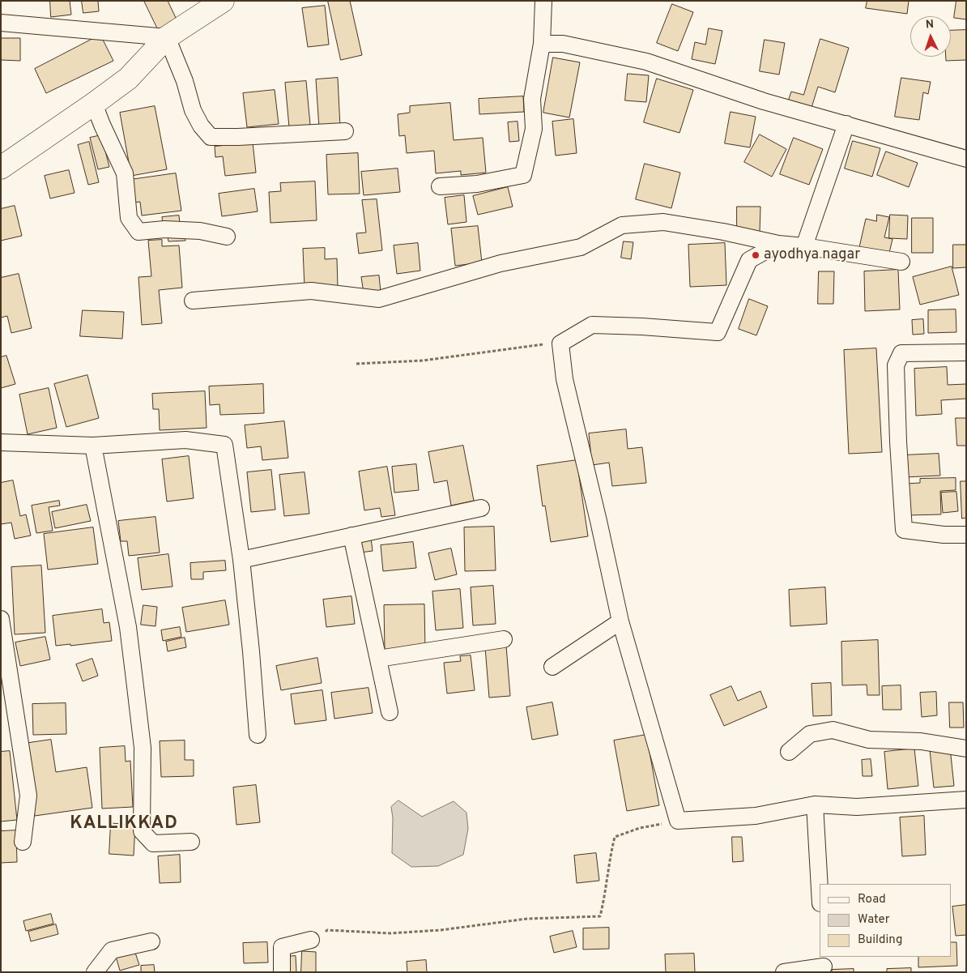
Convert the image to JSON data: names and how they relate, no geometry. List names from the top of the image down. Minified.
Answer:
{"districts":["KALLIKKAD"],"places":["ayodhya nagar"],"legend":["Road","Water","Building"],"north":"top"}
